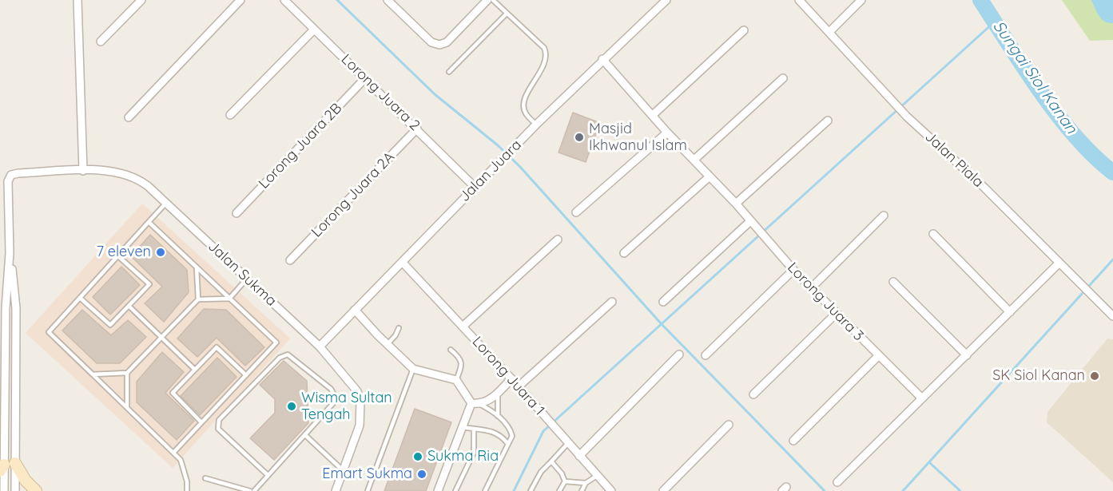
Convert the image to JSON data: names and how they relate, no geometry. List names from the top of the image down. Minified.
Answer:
{"streets":{"street":["Lorong Juara 2","Lorong Juara 2B","Jalan Piala","Jalan Juara","Lorong Juara 2A","Jalan Sukma","Lorong Juara 3","Lorong Juara 1"]},"crossings":[["Lorong Juara 2","Lorong Juara 2B"],["Lorong Juara 2","Jalan Juara"],["Lorong Juara 2","Lorong Juara 2A"],["Jalan Juara","Jalan Sukma"],["Jalan Juara","Lorong Juara 3"],["Jalan Juara","Lorong Juara 1"]],"water":["Sungai Siol Kanan"],"places":["Masjid Ikhwanul Islam","7 eleven","SK Siol Kanan","Wisma Sultan Tengah","Sukma Ria","Emart Sukma"]}
